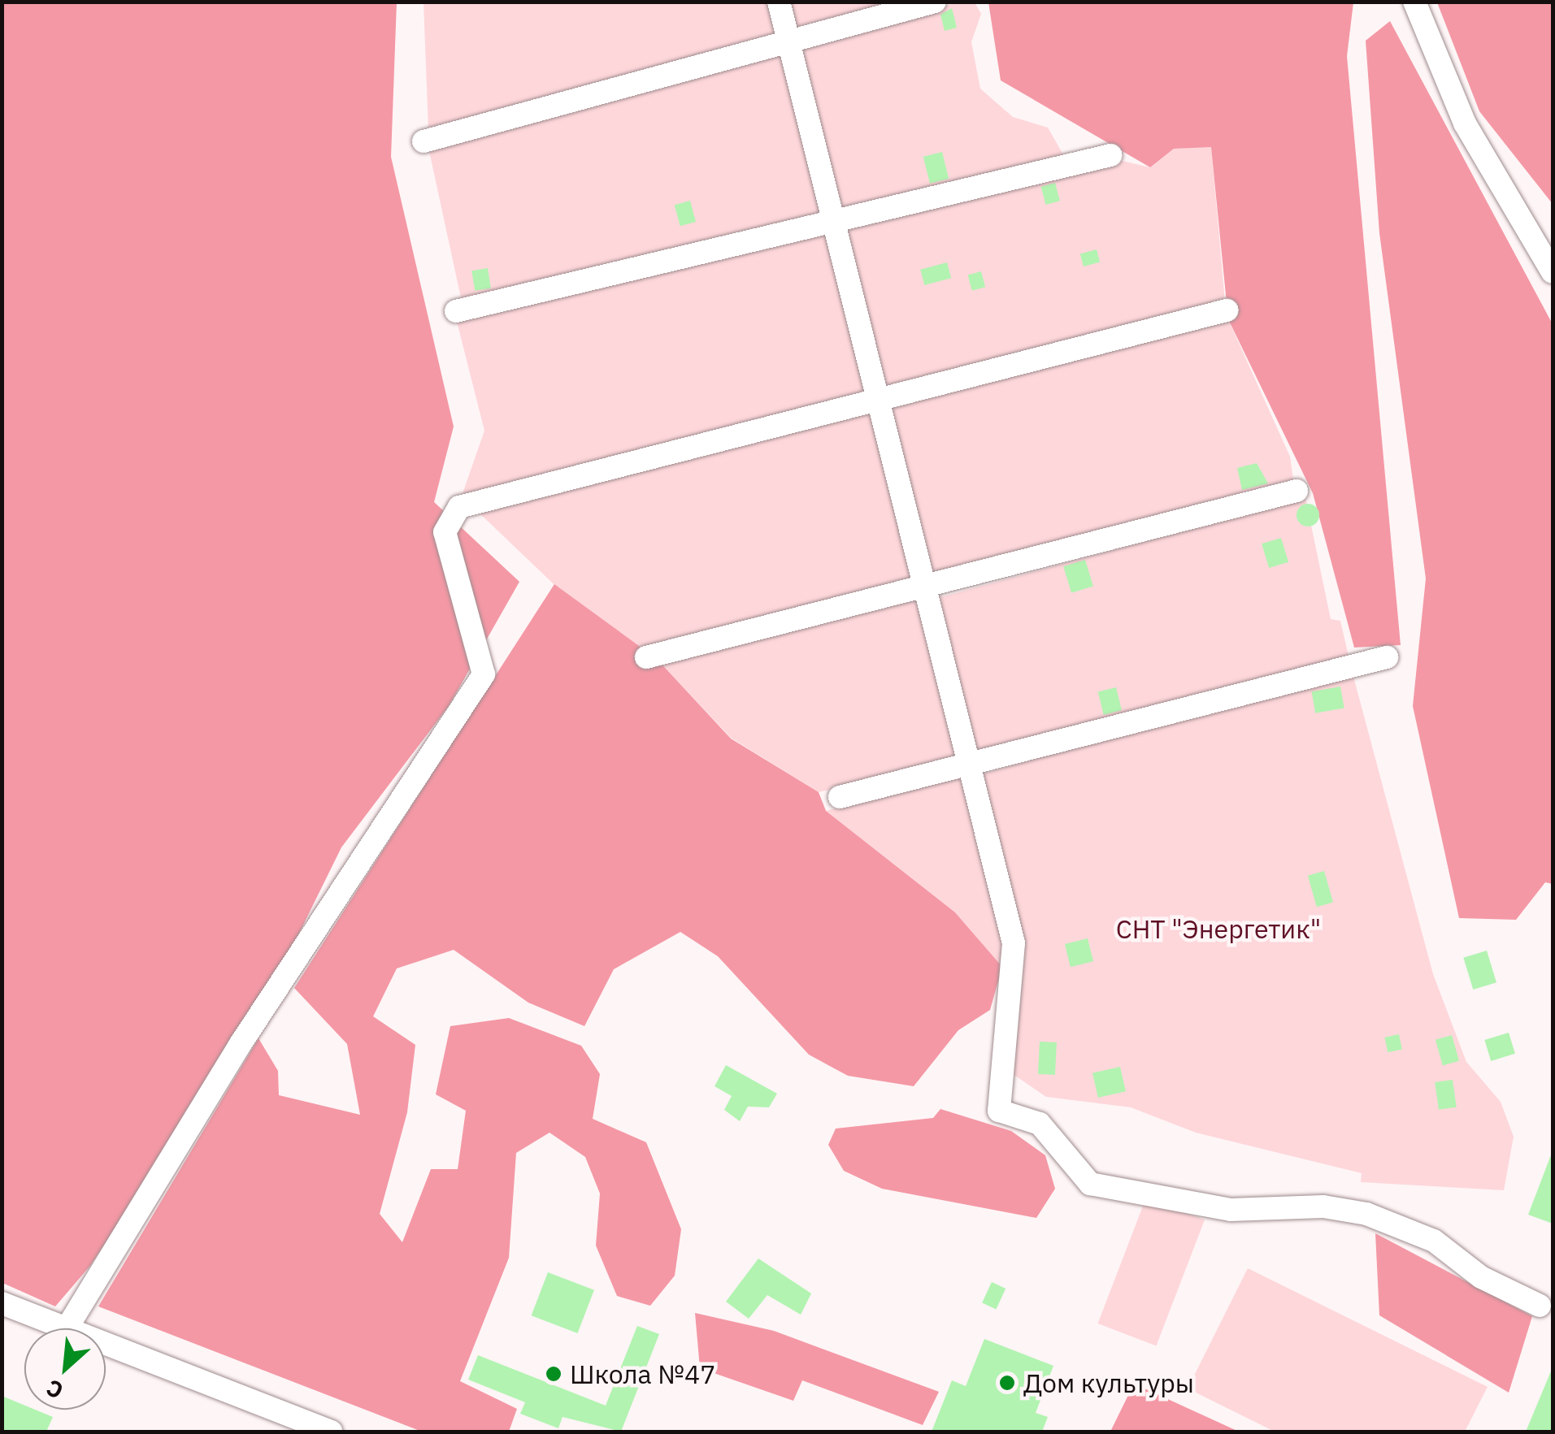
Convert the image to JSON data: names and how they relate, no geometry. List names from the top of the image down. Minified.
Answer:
{"parks":["СНТ \"Энергетик\""],"places":["Школа №47","Дом культуры"],"north":"bottom left"}
